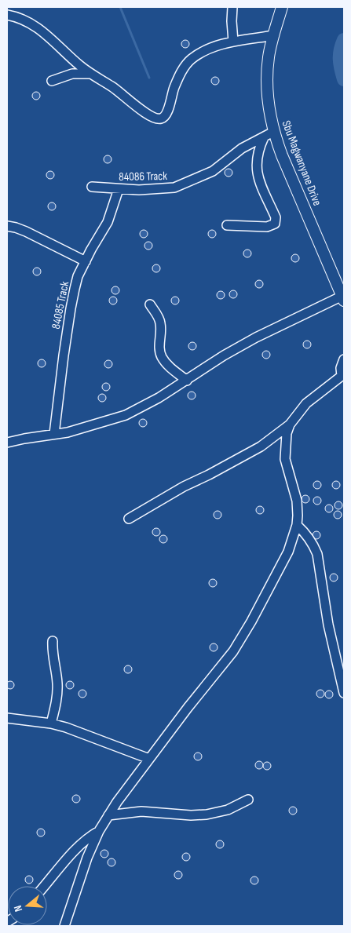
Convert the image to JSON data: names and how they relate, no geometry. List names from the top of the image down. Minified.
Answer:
{"streets":{"main road":["Sbu Magwanyane Drive"],"street":["84086 Track","84085 Track"]},"crossings":[["Sbu Magwanyane Drive","84086 Track"],["84086 Track","84085 Track"]],"north":"left"}
